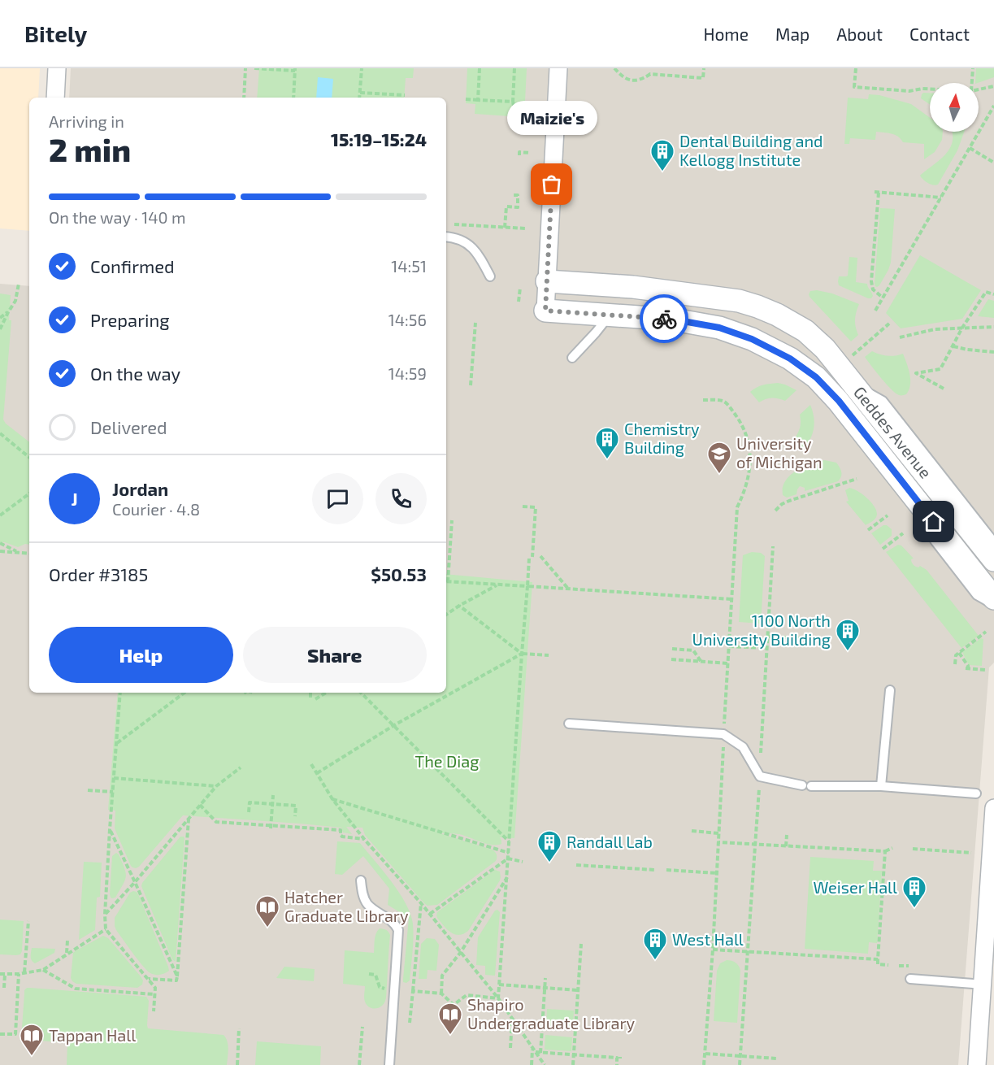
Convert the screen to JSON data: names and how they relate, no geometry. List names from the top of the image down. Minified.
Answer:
{"streets":{"street":["Geddes Avenue"]},"parks":["The Diag"],"places":{"building":["Dental Building and Kellogg Institute","Chemistry Building","1100 North University Building","Randall Lab","Weiser Hall","West Hall"],"other":["Maizie's"],"school or university":["University of Michigan"],"library":["Hatcher Graduate Library","Shapiro Undergraduate Library","Tappan Hall"]},"north":"top","page":{"header":"Bitely","nav":["Home","Map","About","Contact"],"heading":["2 min","Arriving in","15:19–15:24"],"panel":["Jordan","Courier · 4.8","Order #3185","$50.53"],"bubble":"Maizie's","bar":"On the way · 140 m","list":[["Confirmed","14:51"],["Preparing","14:56"],["On the way","14:59"],"Delivered"],"round":"J","buttons":["Help","Share"]}}
